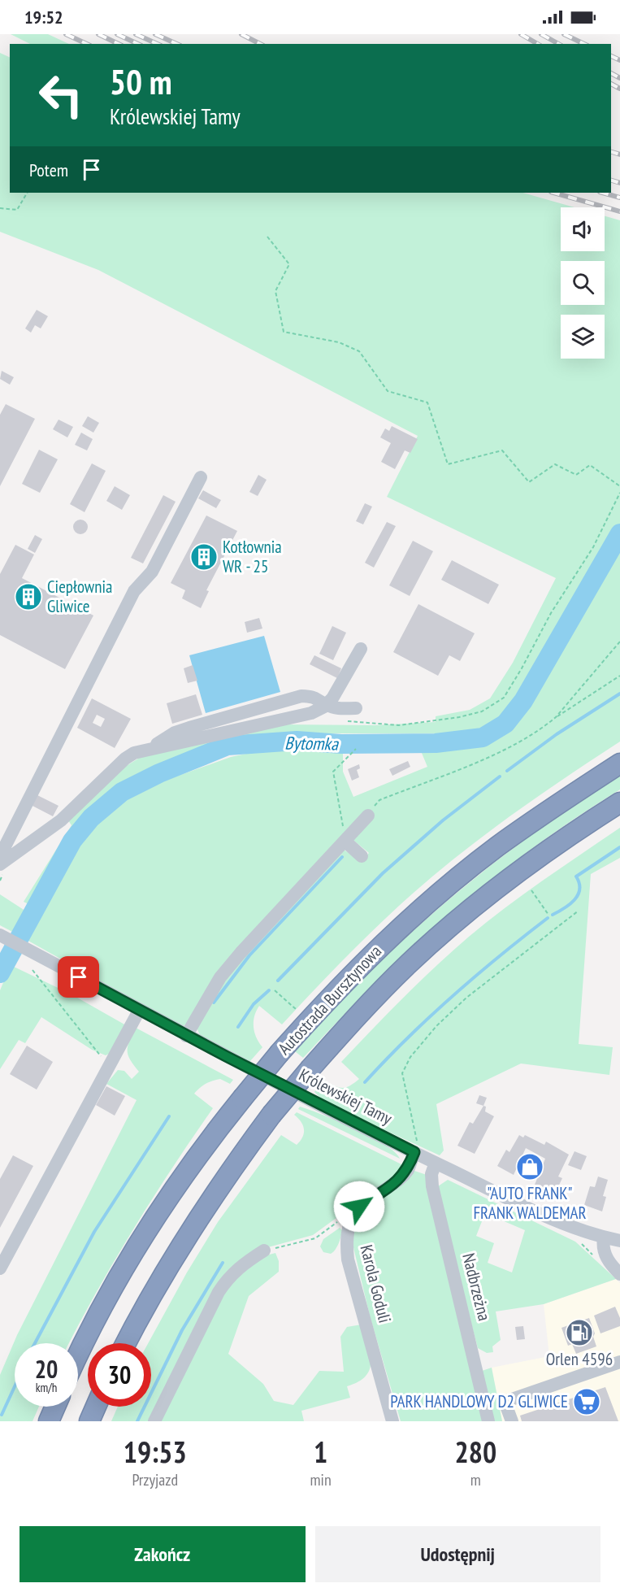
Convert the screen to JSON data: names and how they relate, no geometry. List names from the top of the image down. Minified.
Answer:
{"streets":{"highway":["Autostrada Bursztynowa"],"street":["Królewskiej Tamy","Karola Goduli","Nadbrzeżna"]},"crossings":[["Królewskiej Tamy","Nadbrzeżna"]],"water":["Bytomka"],"places":{"building":["Kotłownia WR - 25","Ciepłownia Gliwice"],"shop":["\"AUTO FRANK\" FRANK WALDEMAR"],"fuel station":["Orlen 4596"],"supermarket":["PARK HANDLOWY D2 GLIWICE"]},"page":{"status":"19:52","turn":["50 m","Królewskiej Tamy"],"then":"Potem","speed":"20 km/h","limit":"30","eta":["19:53","Przyjazd","1","min","280","m"],"buttons":["Zakończ","Udostępnij"]}}
